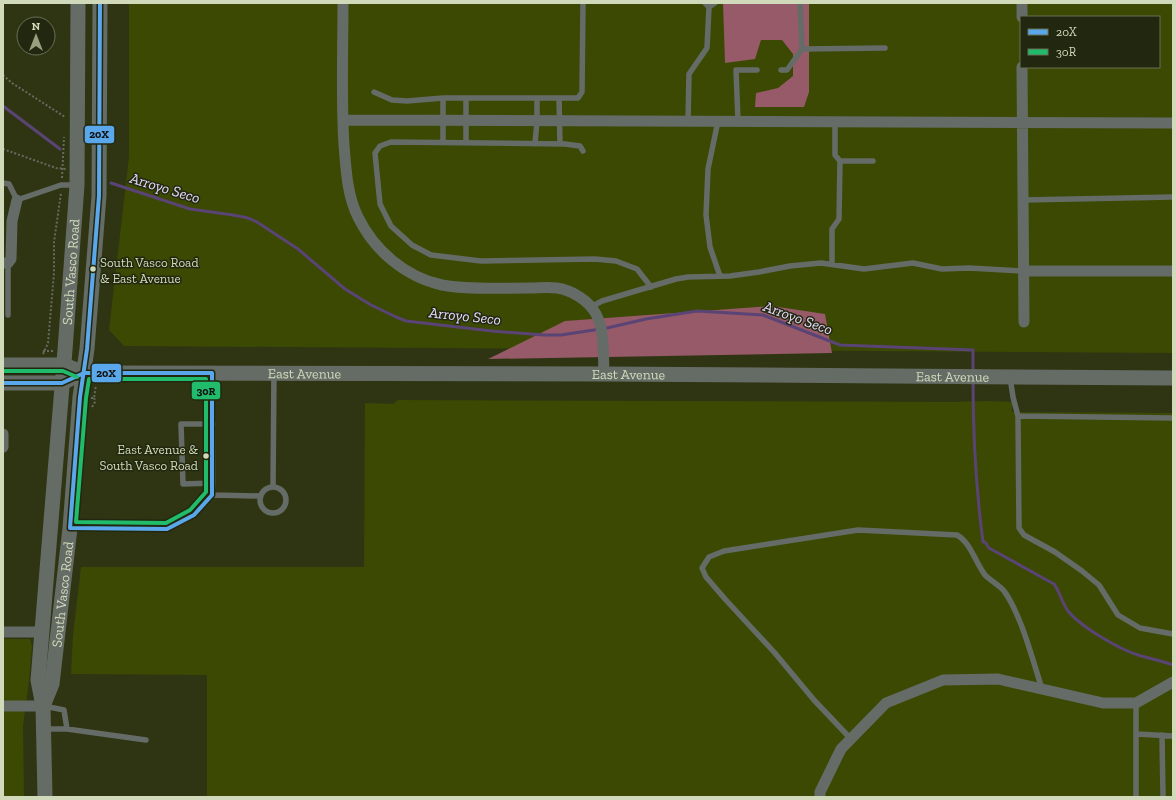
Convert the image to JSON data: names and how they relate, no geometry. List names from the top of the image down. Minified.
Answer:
{"streets":{"main road":["South Vasco Road","East Avenue"]},"crossings":[["South Vasco Road","East Avenue"]],"water":["Arroyo Seco"],"places":["South Vasco Road & East Avenue","East Avenue & South Vasco Road"],"lines":["transit line 20X","transit line 30R"],"legend":["20X","30R"],"north":"top"}
